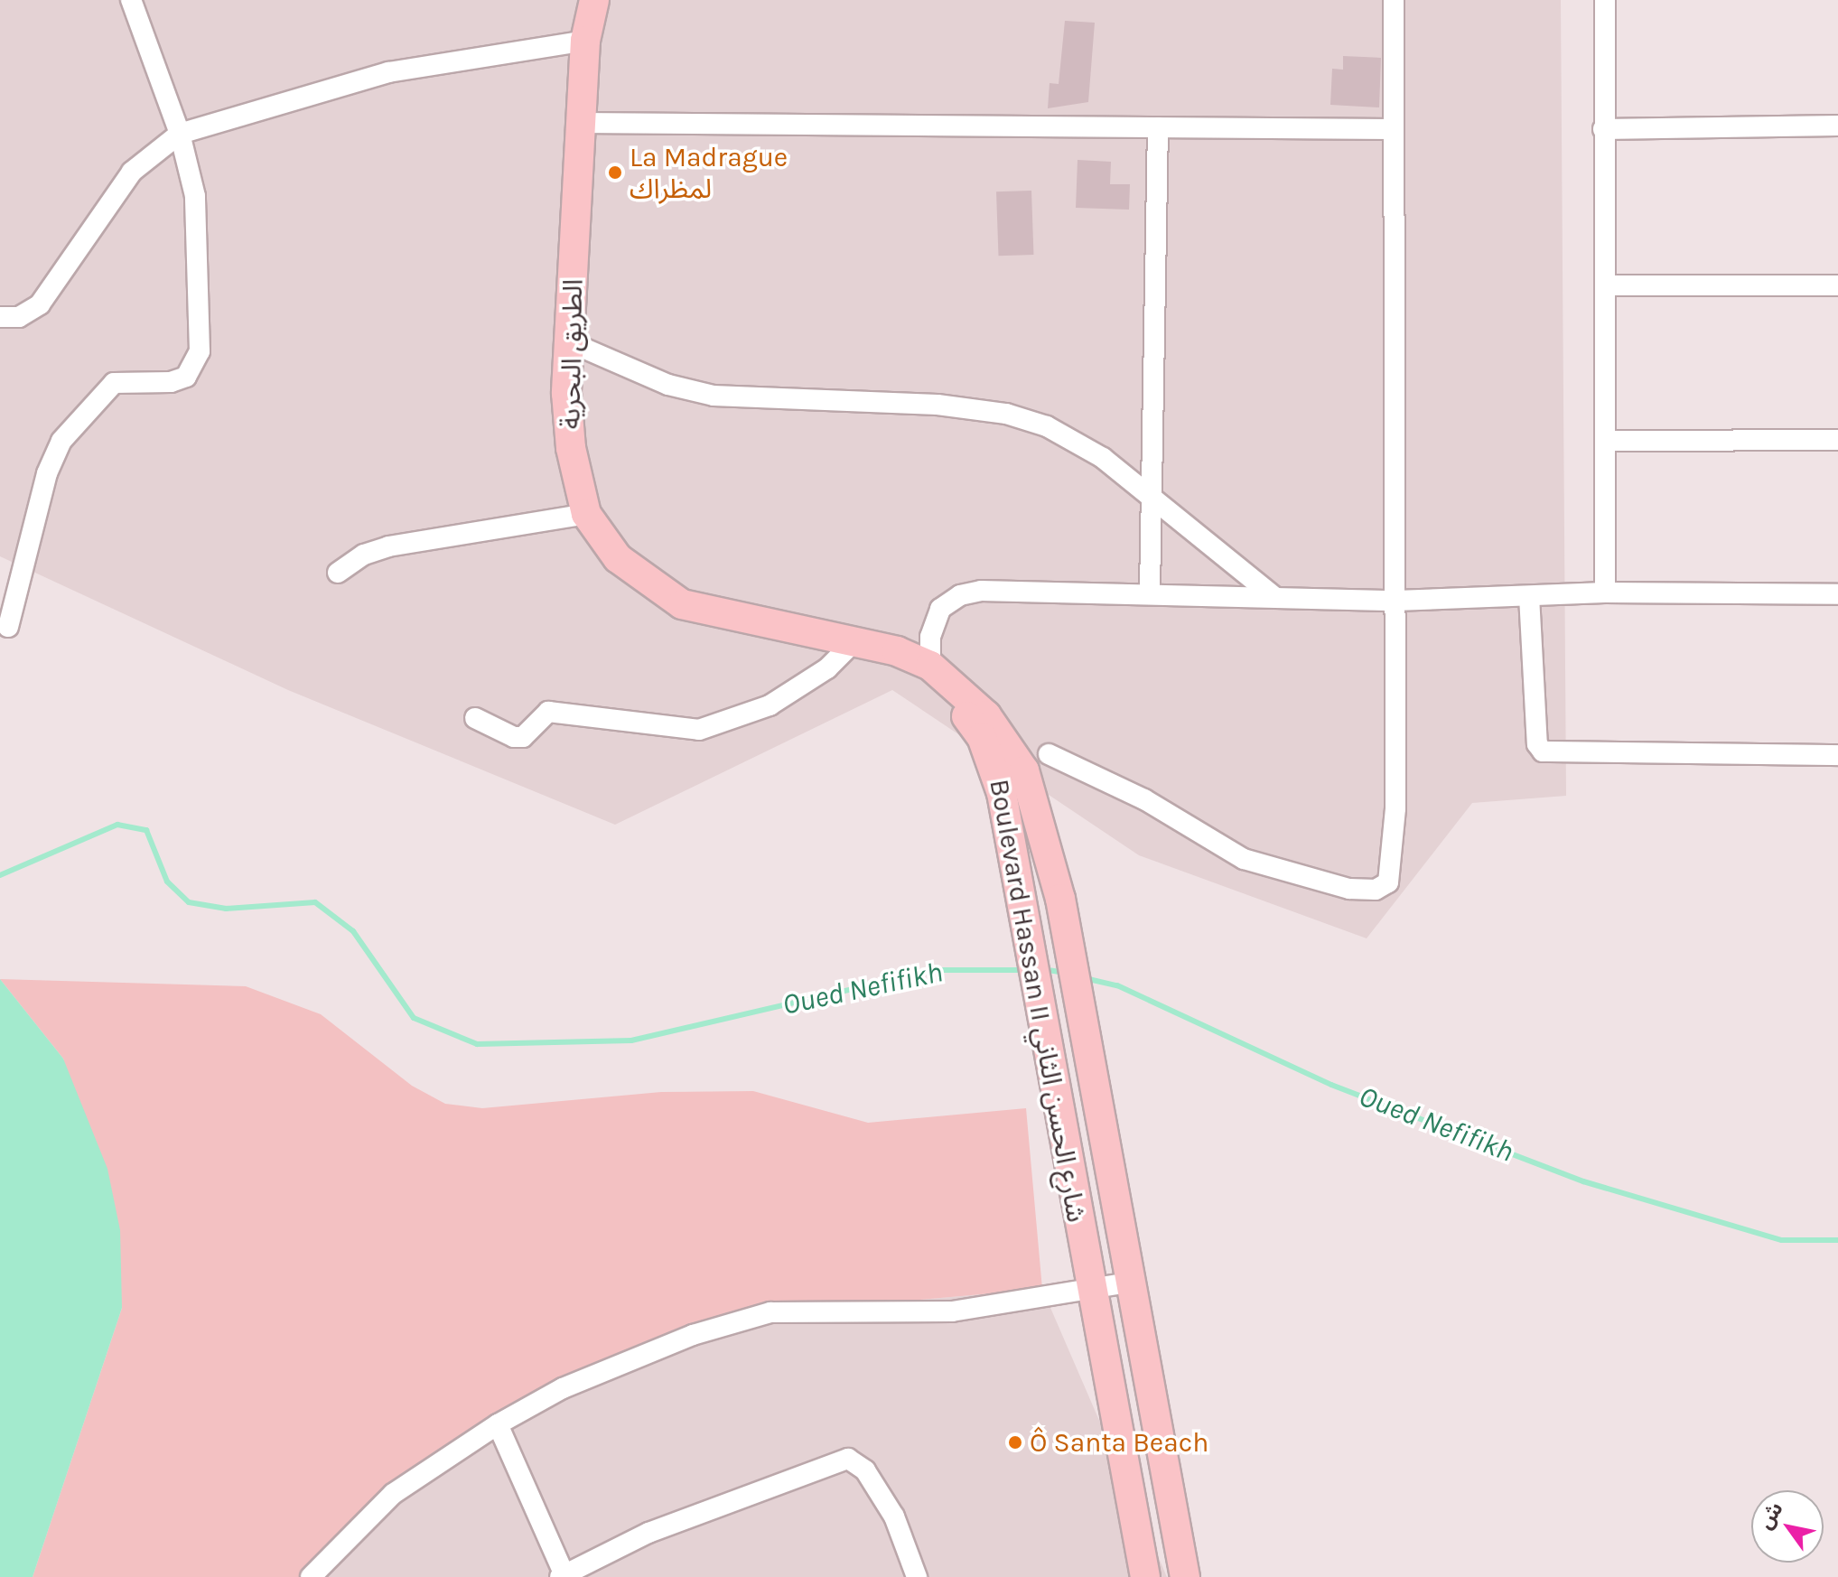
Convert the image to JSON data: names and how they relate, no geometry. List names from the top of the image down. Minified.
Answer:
{"streets":{"main road":["الطريق البحرية","Boulevard Hassan II شارع الحسن الثاني"]},"crossings":[["الطريق البحرية","Boulevard Hassan II شارع الحسن الثاني"]],"water":["Oued Nefifikh"],"places":["La Madrague لمظراك","Ô Santa Beach"],"north":"top left"}
